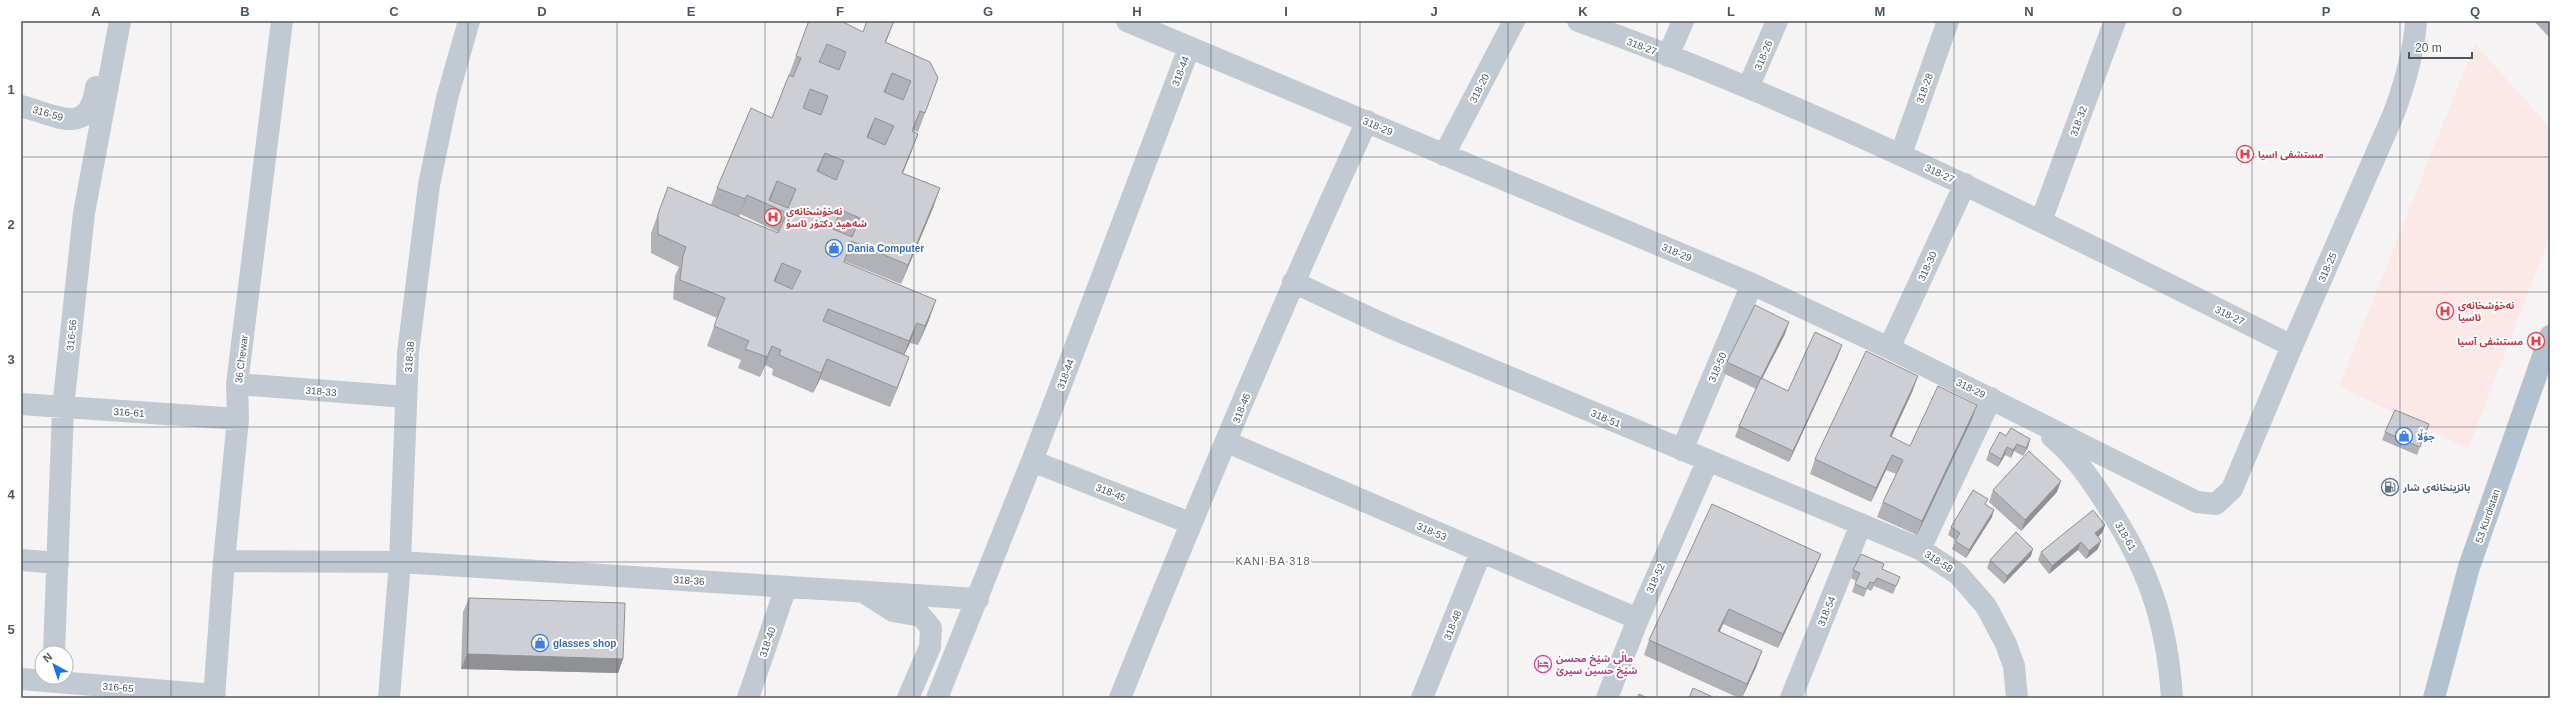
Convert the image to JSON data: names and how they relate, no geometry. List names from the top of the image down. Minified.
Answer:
{"streets":{"main road":["53 Kurdistan"],"street":["318-27","318-26","318-44","318-20","318-28","316-59","318-32","318-29","318-30","318-25","316-56","318-38","36 Chewar","318-50","318-33","318-46","316-61","318-51","318-45","318-53","318-61","318-58","318-52","318-36","318-54","318-48","318-40","316-65"]},"crossings":[["318-27","318-26"],["318-27","318-28"],["318-27","318-32"],["318-27","318-30"],["318-27","318-25"],["318-44","318-29"],["318-44","318-45"],["318-44","318-36"],["318-20","318-29"],["318-29","318-30"],["318-29","318-25"],["318-29","318-50"],["318-29","318-46"],["318-29","318-61"],["318-29","318-58"],["316-56","316-61"],["318-38","318-33"],["318-38","318-36"],["36 Chewar","318-33"],["36 Chewar","316-61"],["36 Chewar","318-36"],["36 Chewar","316-65"],["318-50","318-51"],["318-46","318-51"],["318-46","318-45"],["318-46","318-53"],["318-51","318-58"],["318-51","318-52"],["318-51","318-54"],["318-53","318-52"],["318-53","318-48"],["318-36","318-40"]],"districts":["KANI BA 318"],"places":{"hospital":["مستشفى اسيا","نەخۆشخانەی شەهید دکتۆر ئاسۆ","نه‌خۆشخانه‌ى ئاسیا","مستشفى آسيا"],"shop":["Dania Computer","جۆڵا","glasses shop"],"fuel station":["بانزینخانەی شار"],"hotel":["ماڵی شێخ محسن شێخ حسین سیرێ"]},"scale_bar":"20 m","north":"top left","grid":{"columns":["A","B","C","D","E","F","G","H","I","J","K","L","M","N","O","P","Q"],"rows":["1","2","3","4","5"]}}
